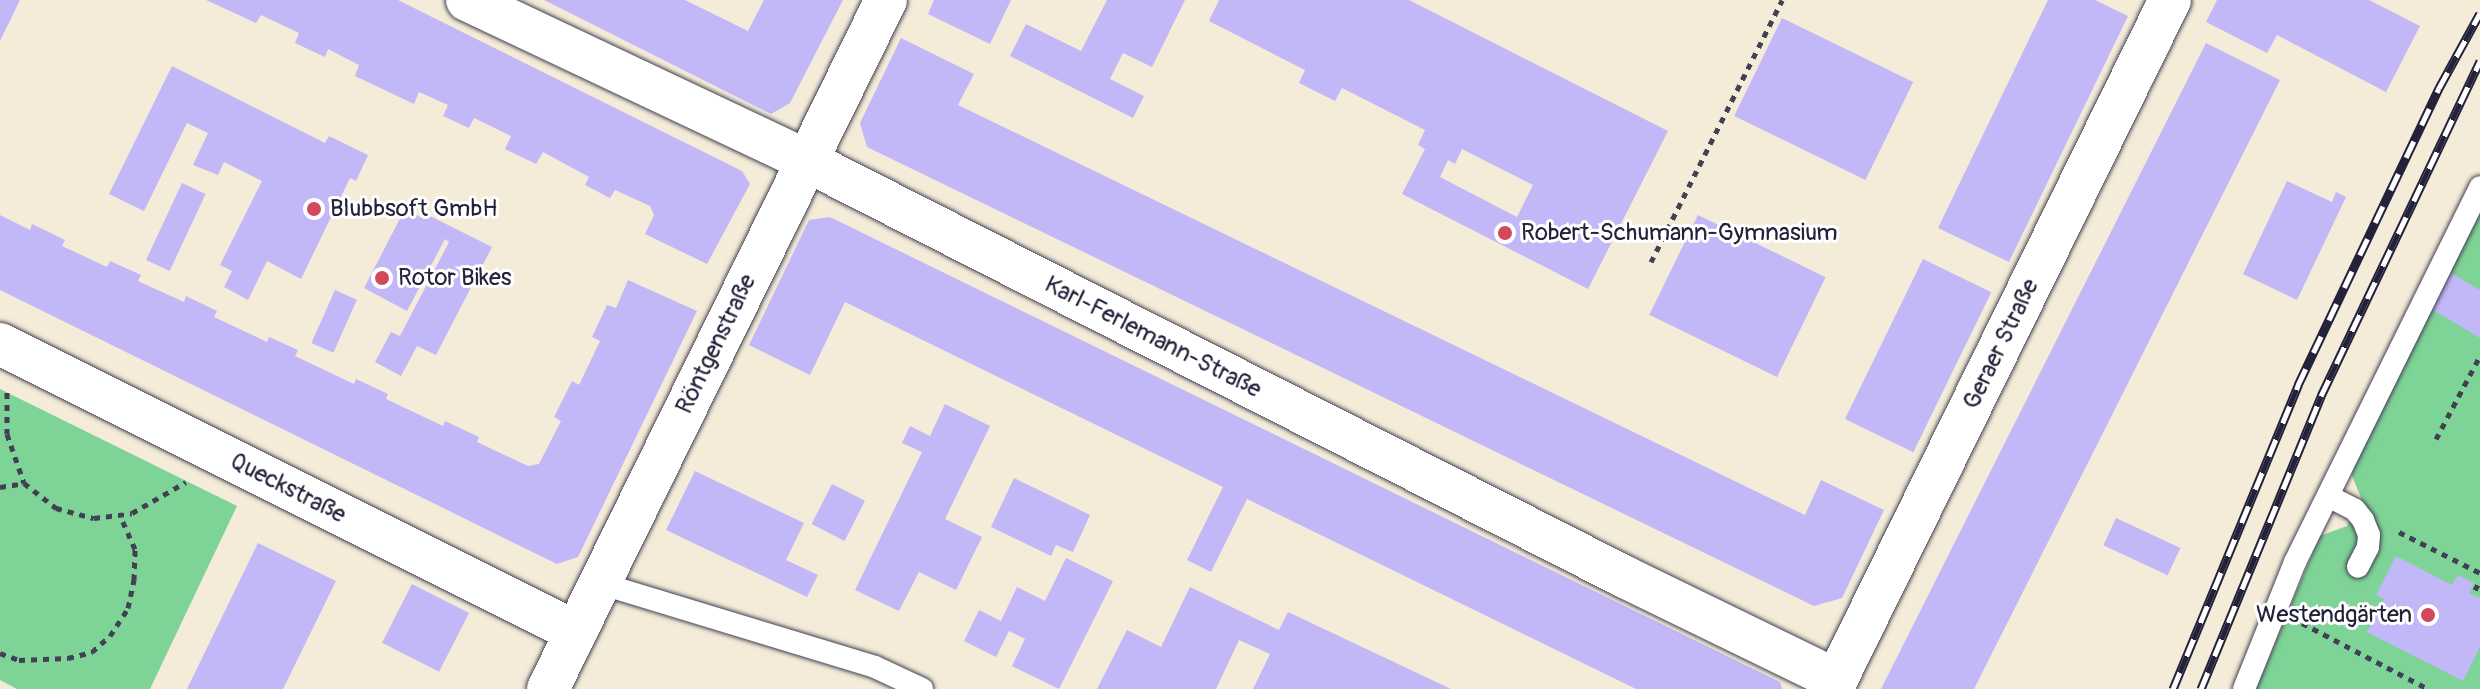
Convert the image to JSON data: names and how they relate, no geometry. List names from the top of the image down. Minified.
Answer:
{"streets":{"street":["Karl-Ferlemann-Straße","Röntgenstraße","Geraer Straße","Queckstraße"]},"crossings":[["Karl-Ferlemann-Straße","Röntgenstraße"],["Karl-Ferlemann-Straße","Geraer Straße"],["Röntgenstraße","Queckstraße"]],"places":["Blubbsoft GmbH","Robert-Schumann-Gymnasium","Rotor Bikes","Westendgärten"]}
